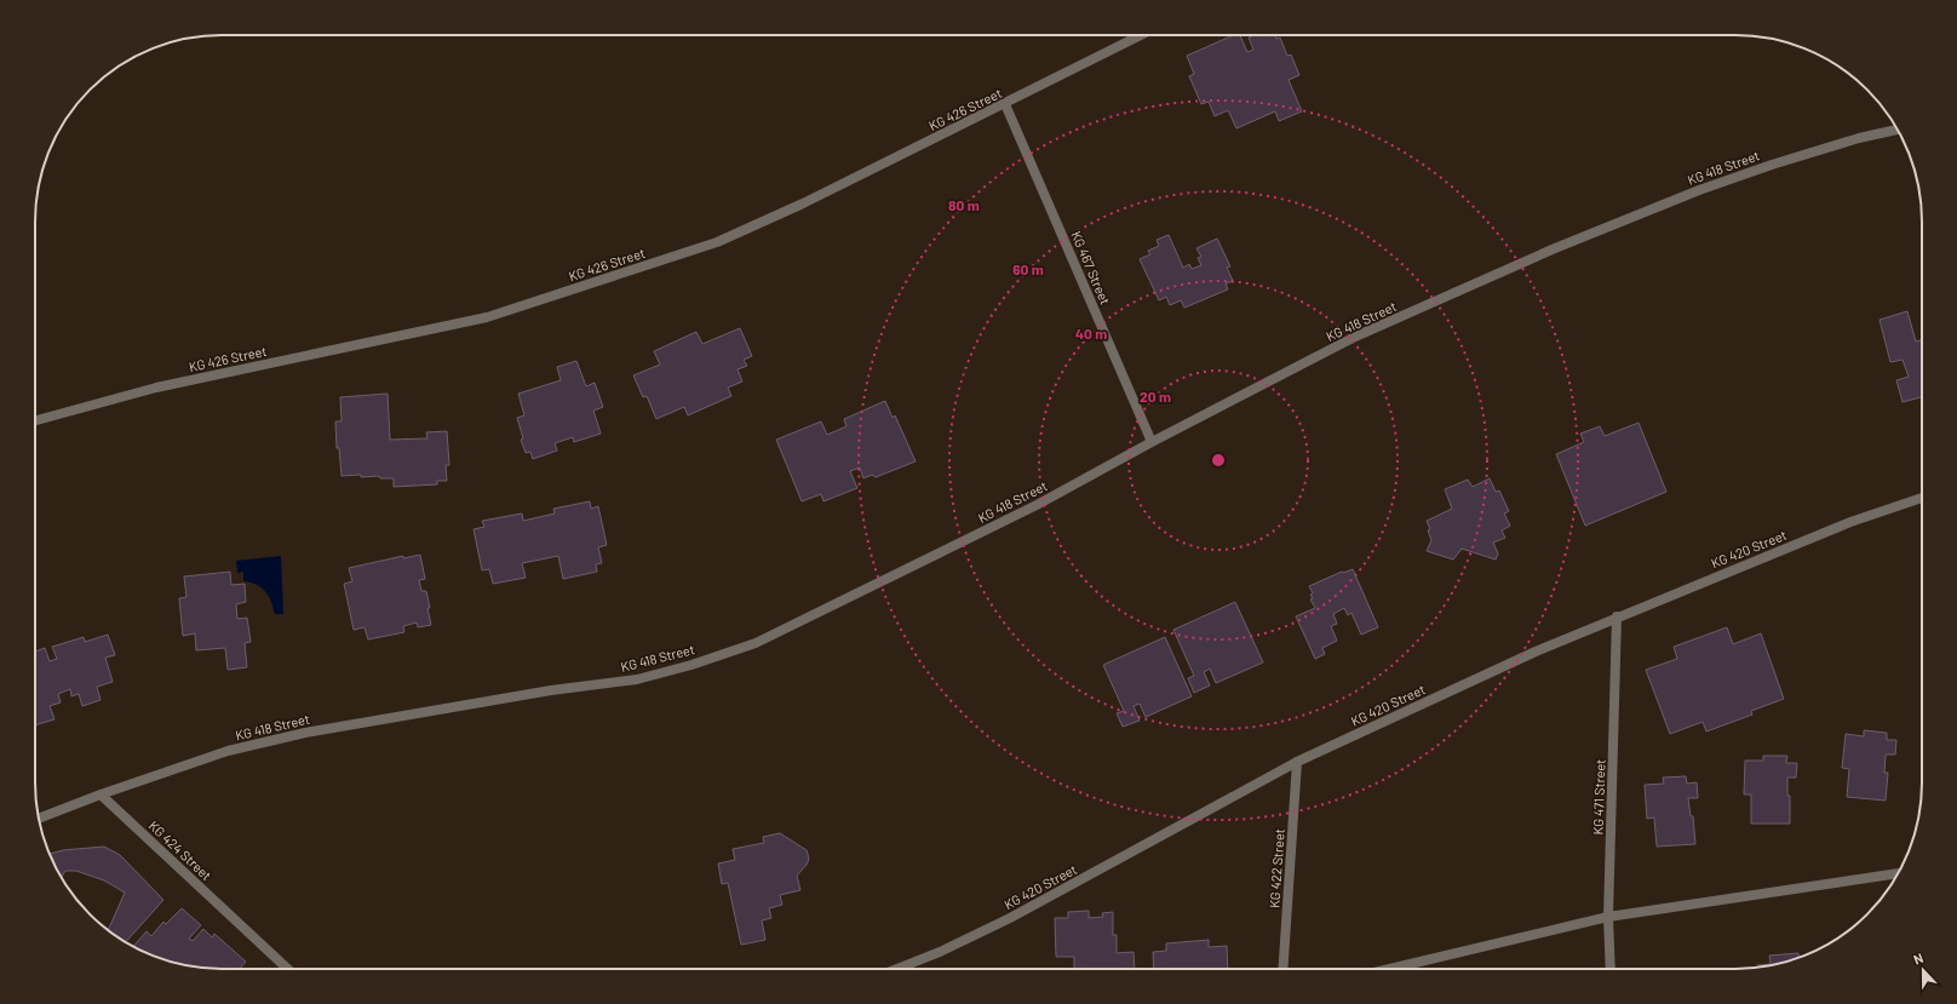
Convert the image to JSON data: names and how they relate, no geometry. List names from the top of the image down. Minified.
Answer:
{"streets":{"street":["KG 426 Street","KG 418 Street","KG 467 Street","KG 420 Street","KG 471 Street","KG 424 Street","KG 422 Street"]},"crossings":[["KG 426 Street","KG 467 Street"],["KG 418 Street","KG 467 Street"],["KG 418 Street","KG 424 Street"],["KG 420 Street","KG 471 Street"],["KG 420 Street","KG 422 Street"]],"north":"top","rings":["80 m","60 m","40 m","20 m"]}
